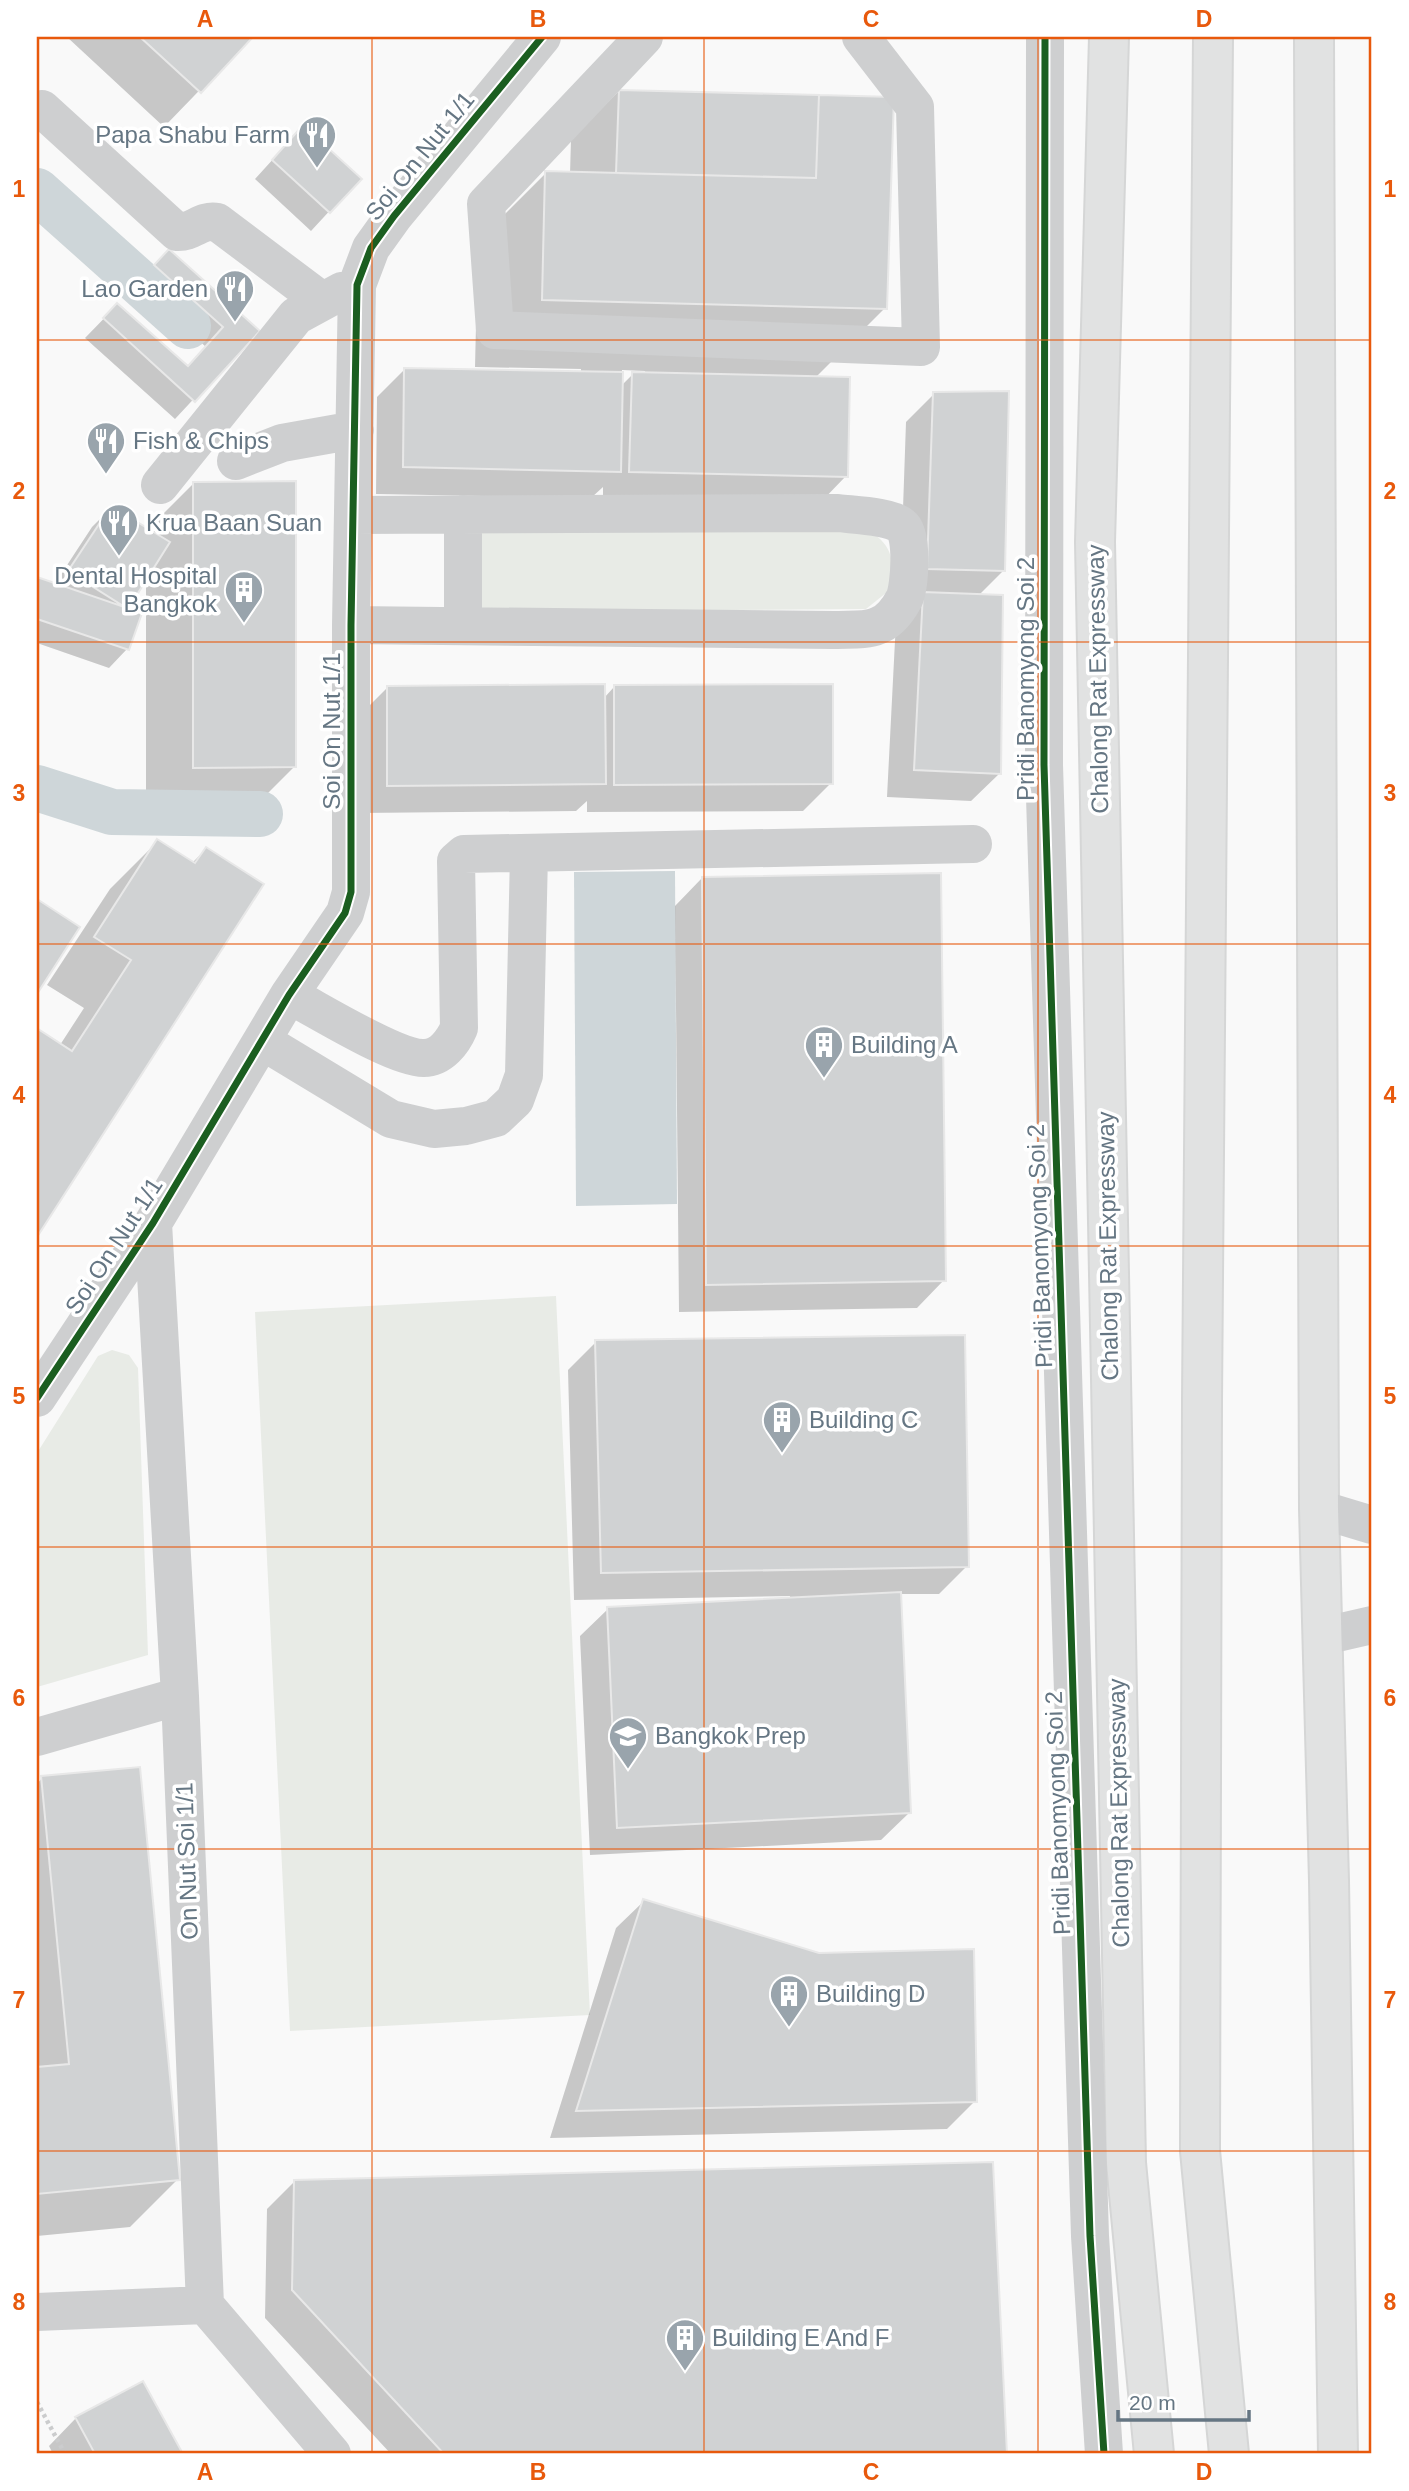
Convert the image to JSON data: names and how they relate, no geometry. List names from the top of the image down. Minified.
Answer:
{"streets":{"highway":["Chalong Rat Expressway"],"street":["Soi On Nut 1/1","Pridi Banomyong Soi 2","On Nut Soi 1/1"]},"crossings":[["Soi On Nut 1/1","On Nut Soi 1/1"]],"places":{"restaurant":["Papa Shabu Farm","Lao Garden","Fish & Chips","Krua Baan Suan"],"building":["Dental Hospital Bangkok","Building A","Building C","Building D","Building E And F"],"school or university":["Bangkok Prep"]},"scale_bar":"20 m","grid":{"columns":["A","B","C","D"],"rows":["1","2","3","4","5","6","7","8"]}}
